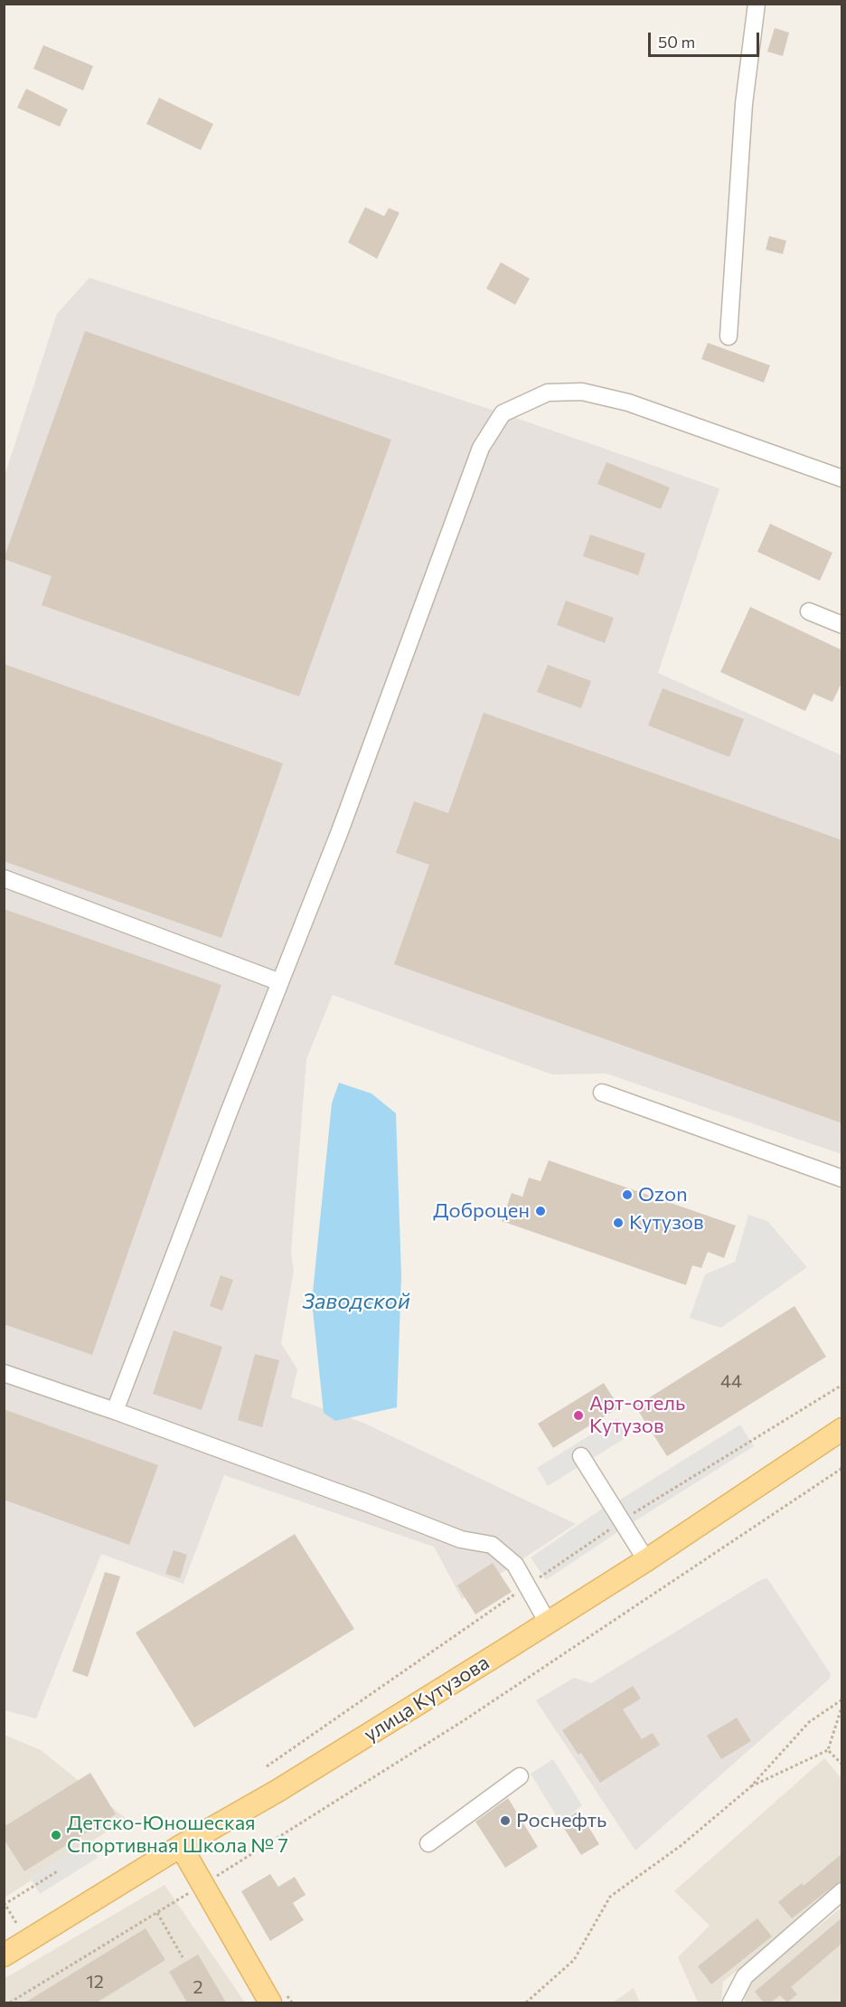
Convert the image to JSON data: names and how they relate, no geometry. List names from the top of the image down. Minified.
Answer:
{"streets":{"main road":["улица Кутузова"]},"water":["Заводской"],"places":["Ozon","Доброцен","Кутузов","Арт-отель Кутузов","Роснефть","Детско-Юношеская Спортивная Школа № 7"],"house_numbers":["44","12","2"],"scale_bar":"50 m"}
